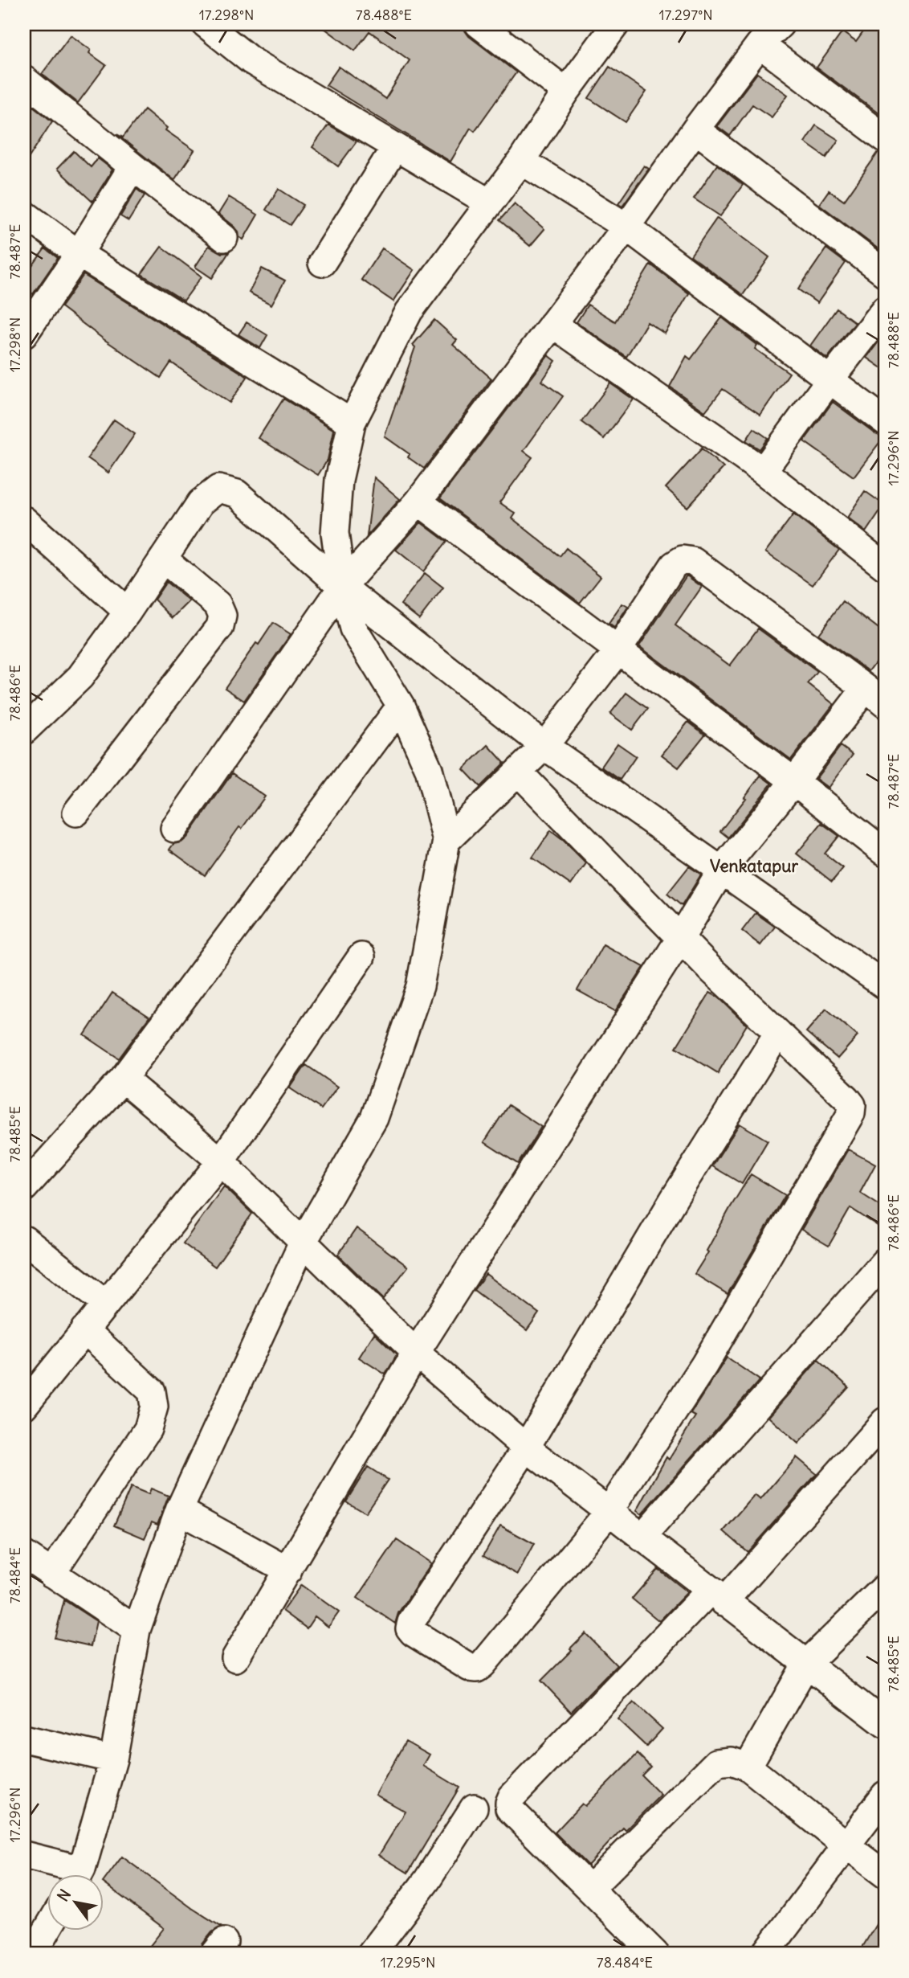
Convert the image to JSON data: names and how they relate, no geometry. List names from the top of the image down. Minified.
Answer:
{"districts":["Venkatapur"],"north":"top left","coordinates":["17.298°N","78.488°E","17.297°N","78.487°E","17.296°N","78.486°E","78.485°E","78.484°E","17.295°N"]}
